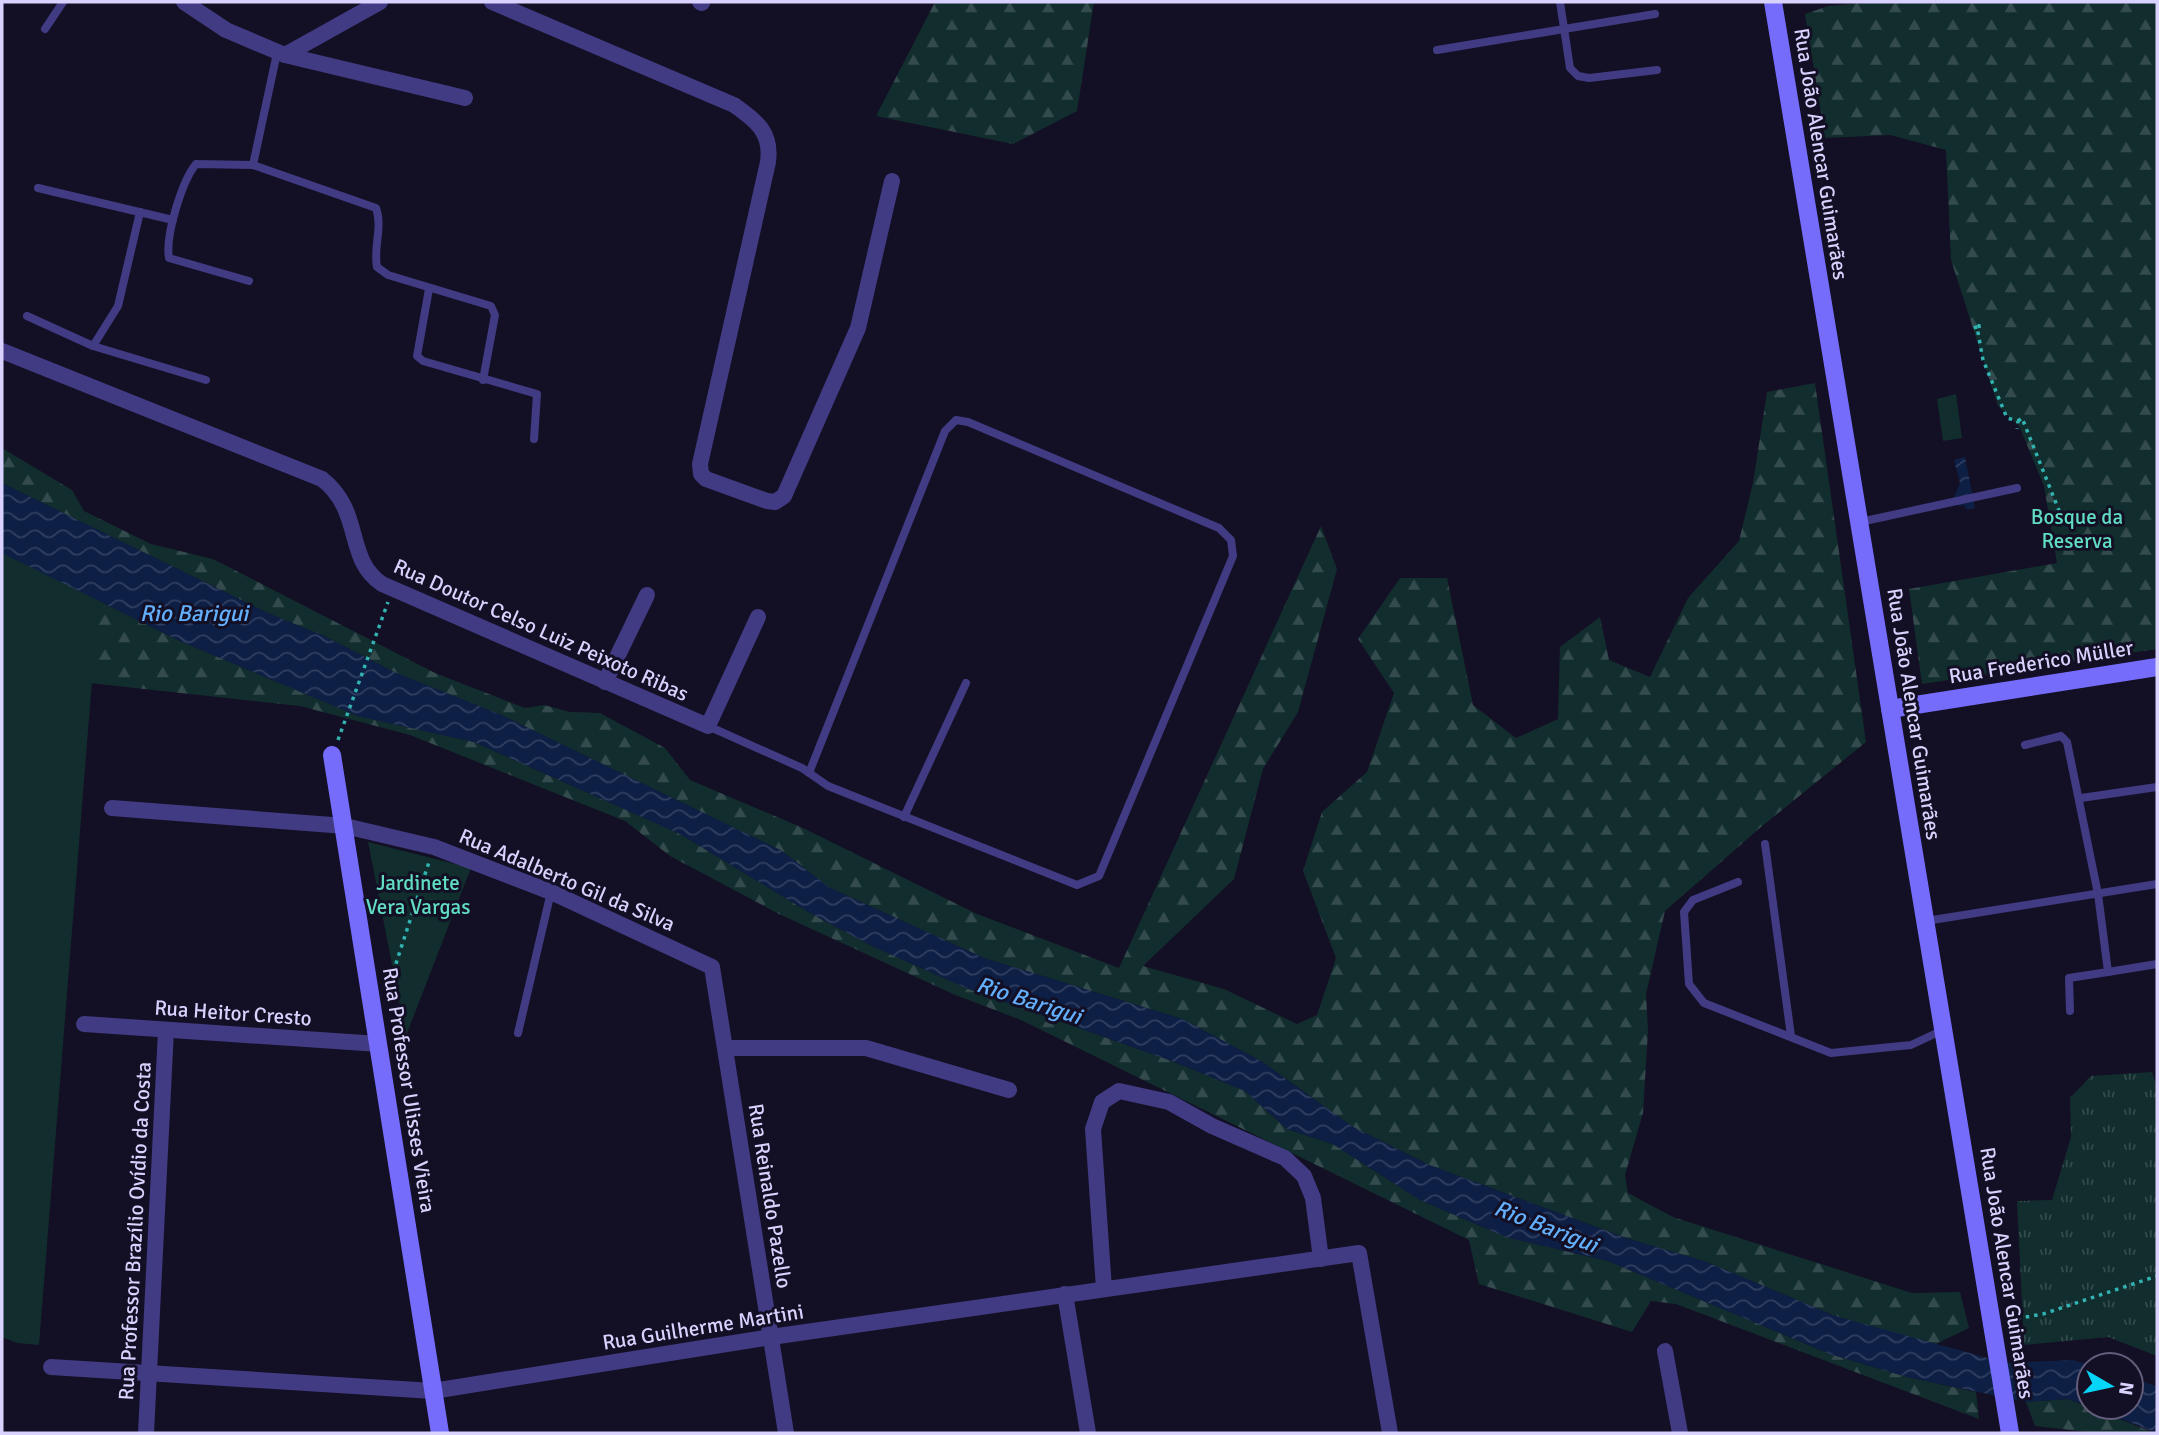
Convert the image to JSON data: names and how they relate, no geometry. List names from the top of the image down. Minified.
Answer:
{"streets":{"main road":["Rua João Alencar Guimarães","Rua Frederico Müller","Rua Professor Ulisses Vieira"],"street":["Rua Doutor Celso Luiz Peixoto Ribas","Rua Adalberto Gil da Silva","Rua Heitor Cresto","Rua Reinaldo Pazello","Rua Professor Brazílio Ovídio da Costa","Rua Guilherme Martini"]},"crossings":[["Rua João Alencar Guimarães","Rua Frederico Müller"],["Rua Adalberto Gil da Silva","Rua Professor Ulisses Vieira"],["Rua Adalberto Gil da Silva","Rua Reinaldo Pazello"],["Rua Heitor Cresto","Rua Professor Ulisses Vieira"],["Rua Heitor Cresto","Rua Professor Brazílio Ovídio da Costa"],["Rua Professor Ulisses Vieira","Rua Guilherme Martini"],["Rua Reinaldo Pazello","Rua Guilherme Martini"],["Rua Professor Brazílio Ovídio da Costa","Rua Guilherme Martini"]],"water":["Rio Barigui"],"parks":["Bosque da Reserva","Jardinete Vera Vargas"],"north":"right"}
